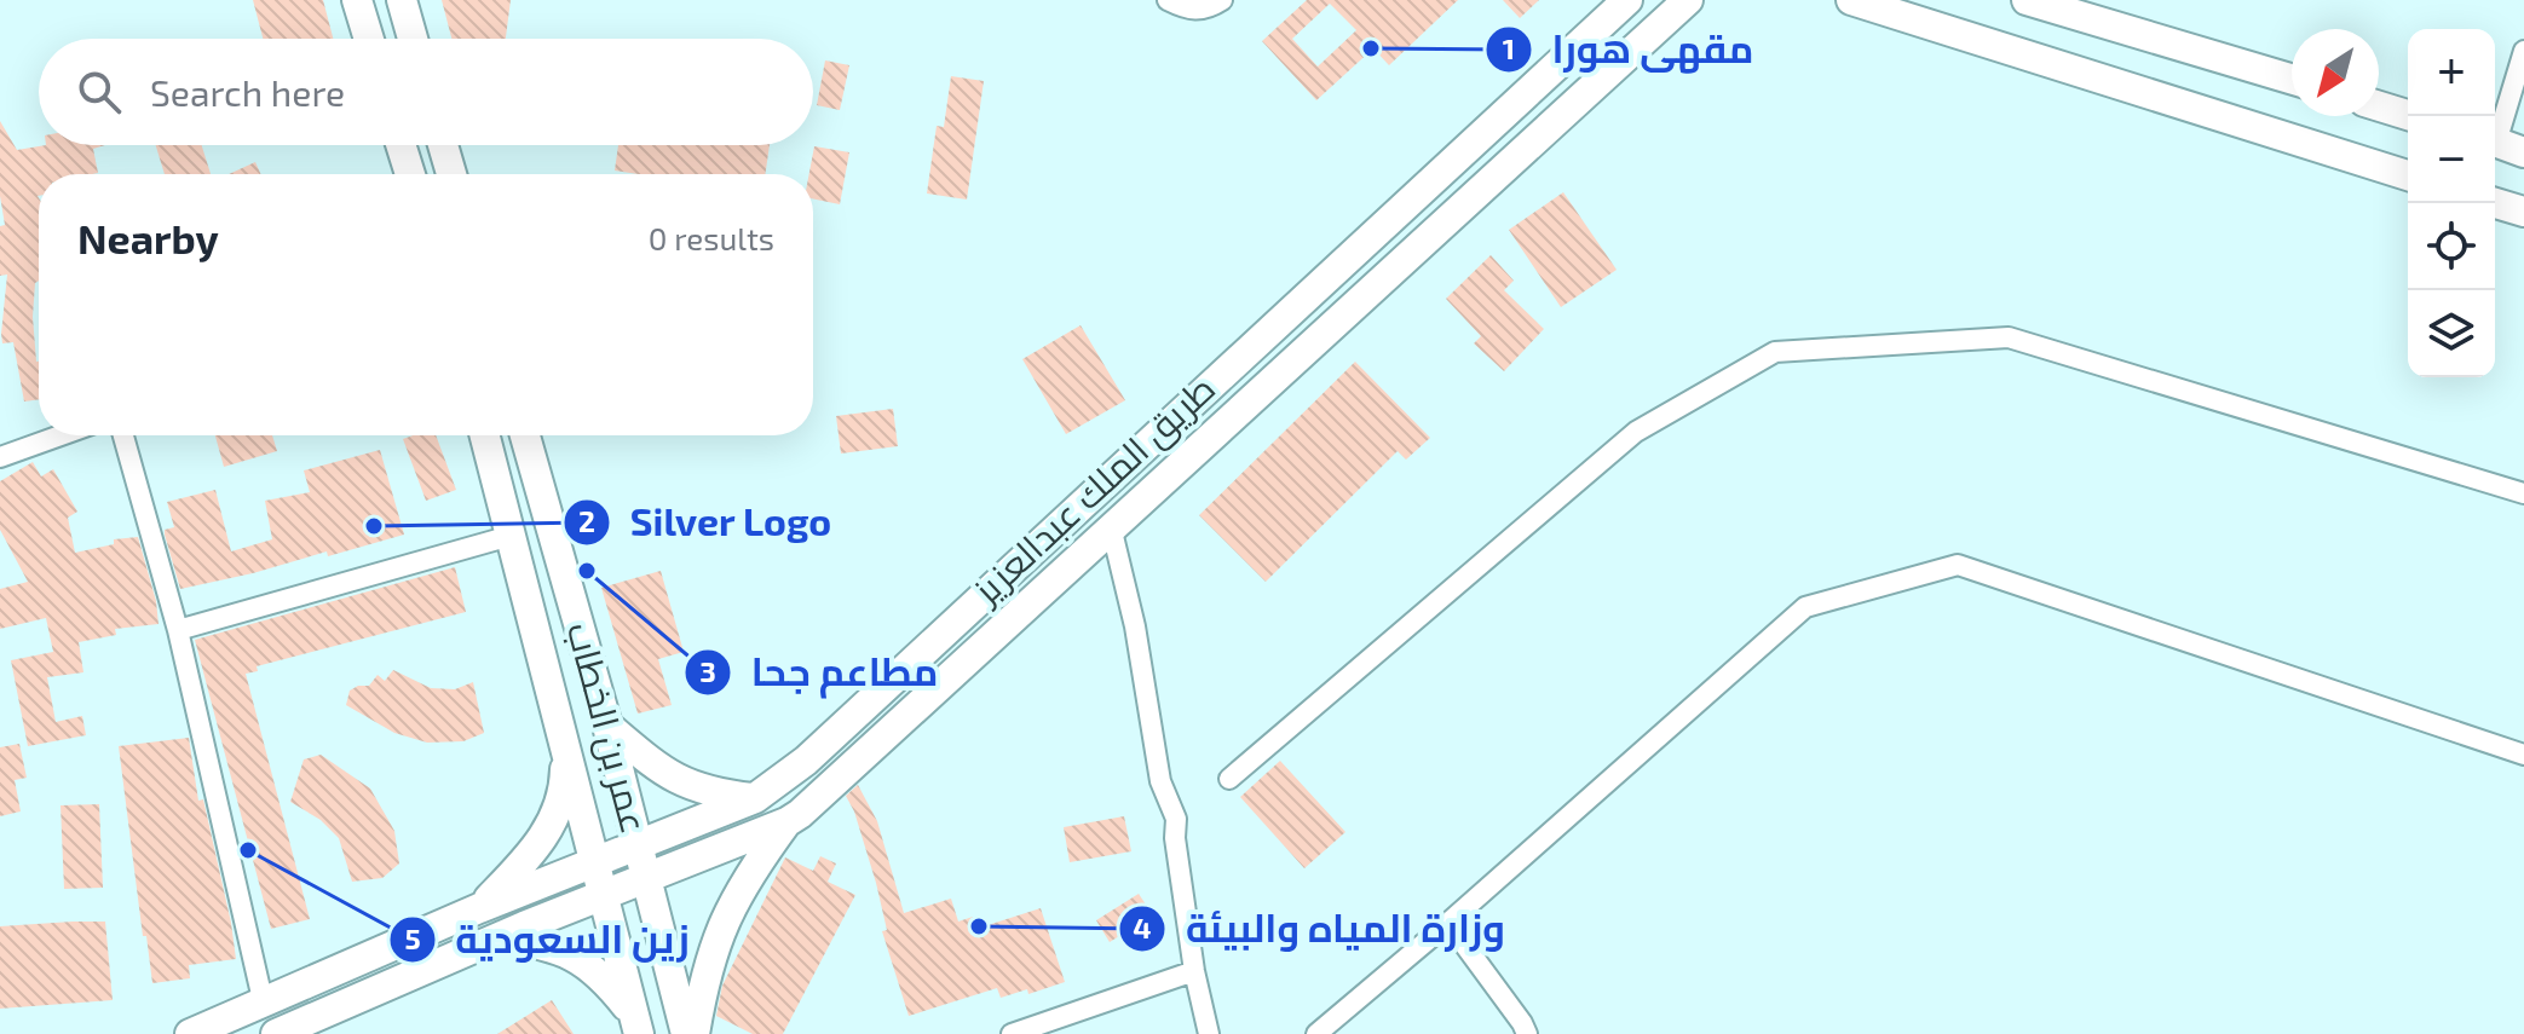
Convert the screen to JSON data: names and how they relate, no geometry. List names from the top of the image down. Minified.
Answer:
{"streets":{"main road":["طريق الملك عبدالعزيز","عمر بن الخطاب"]},"crossings":[["طريق الملك عبدالعزيز","عمر بن الخطاب"]],"places":["مقهى هورا","Silver Logo","مطاعم جحا","زين السعودية","وزارة المياه والبيئة"],"north":"bottom left","page":{"map_buttons":["+","−"],"search":"Search here","heading":["Nearby","0 results"]}}
